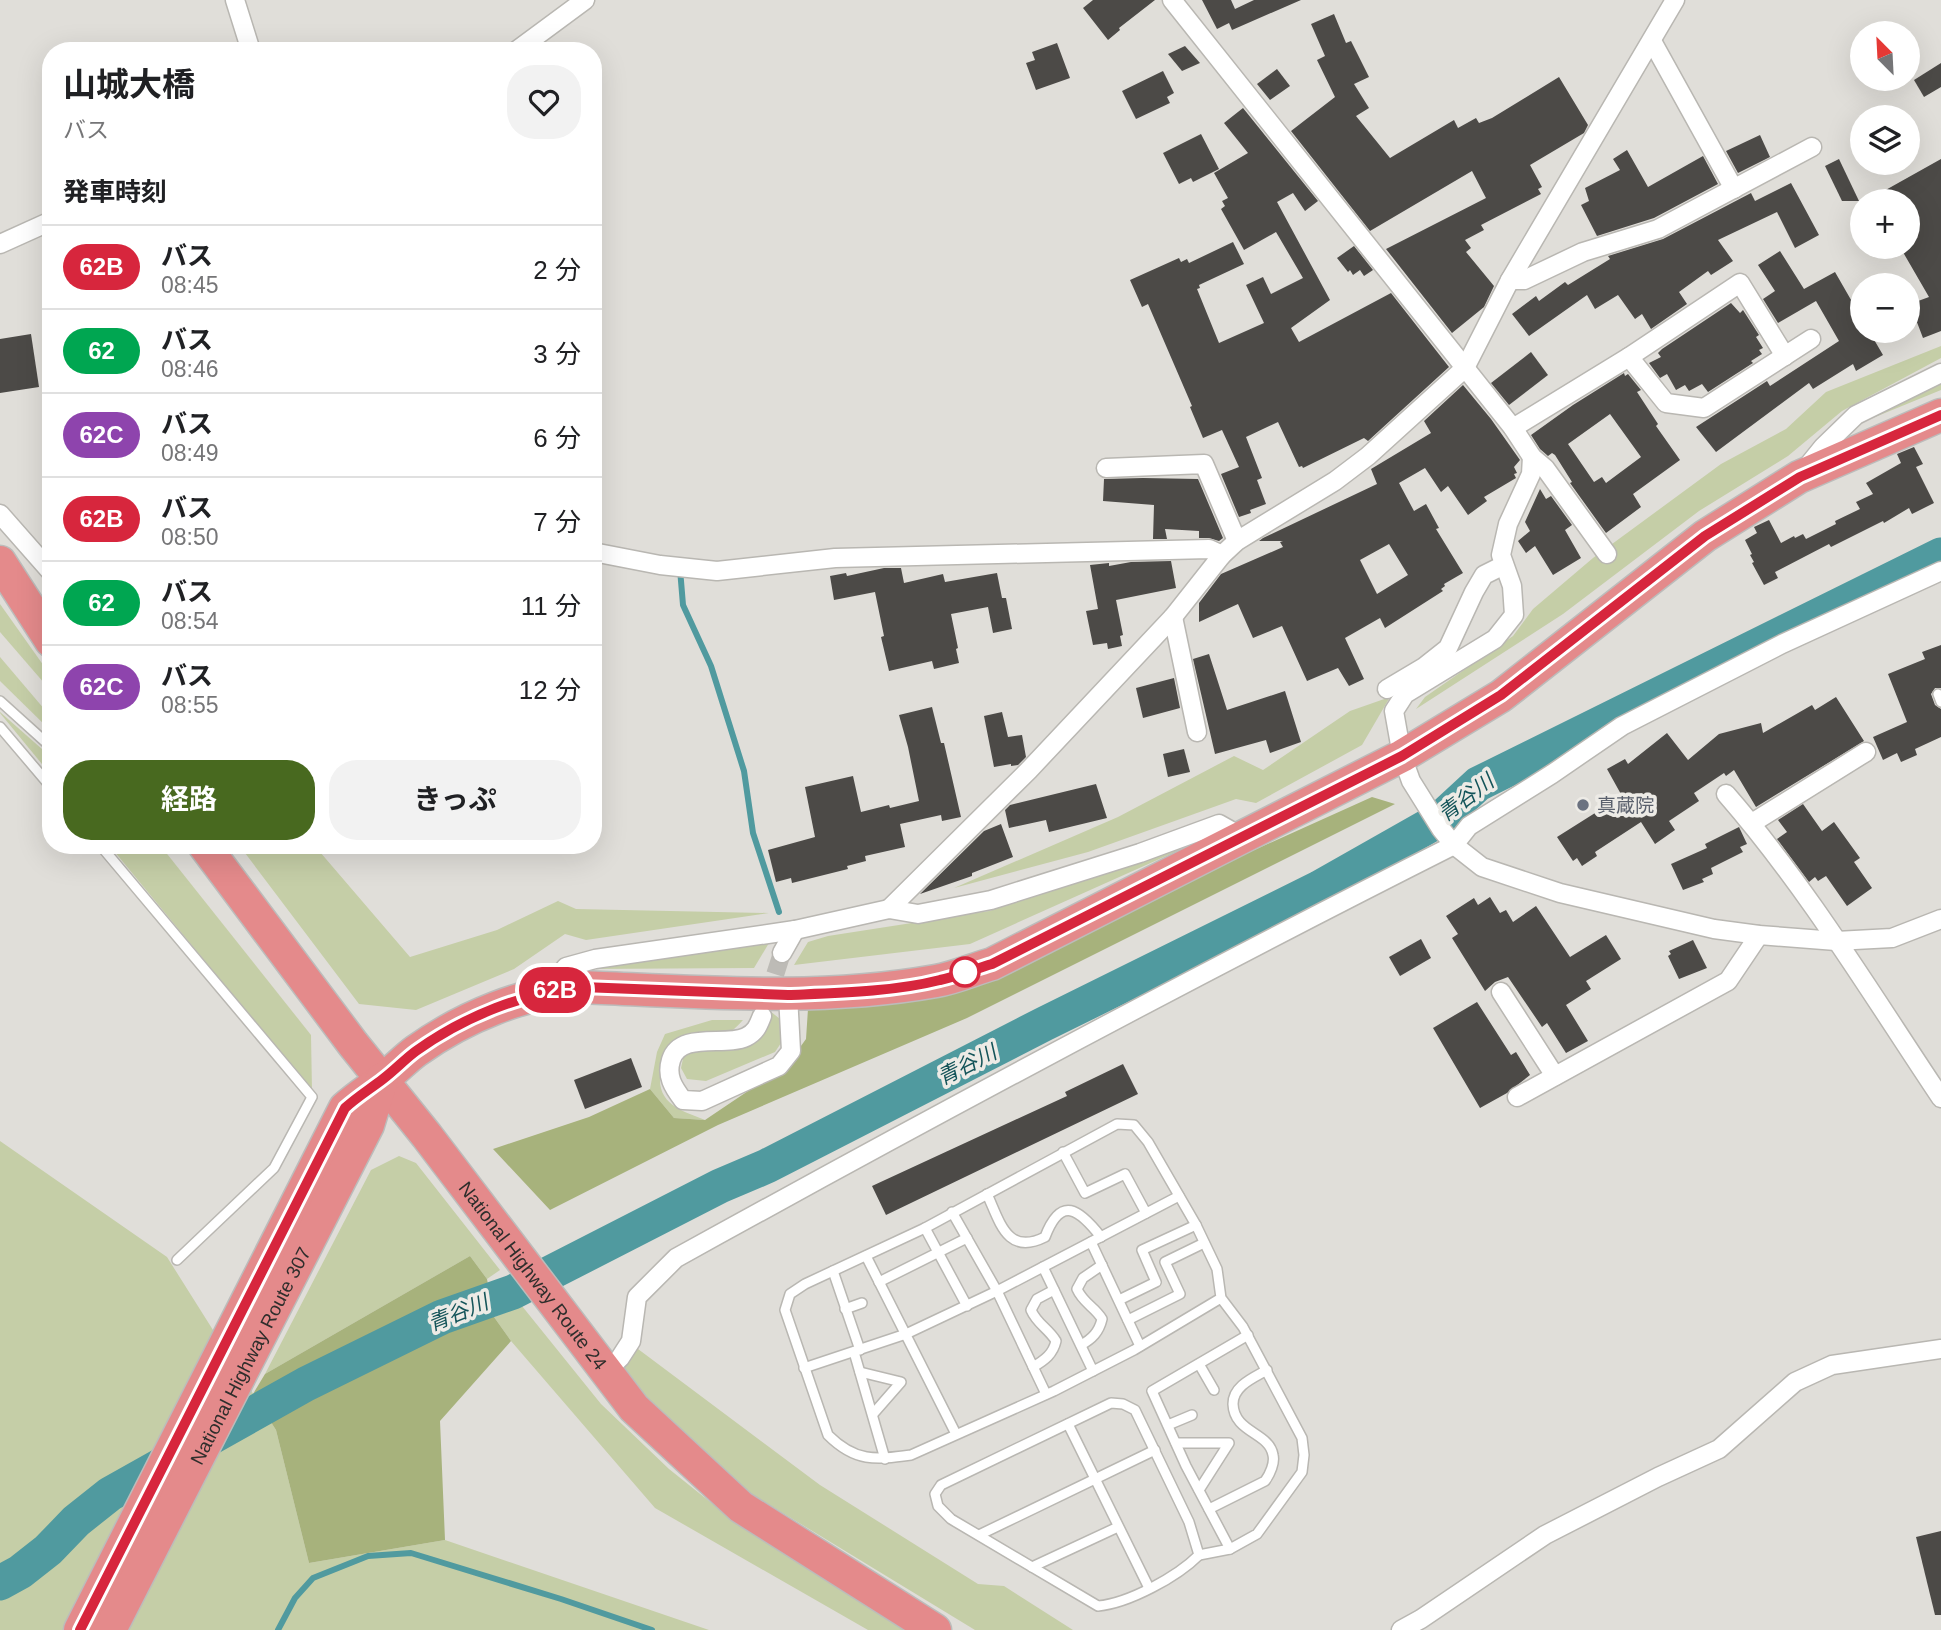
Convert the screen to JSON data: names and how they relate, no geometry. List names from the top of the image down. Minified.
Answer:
{"streets":{"highway":["National Highway Route 24","National Highway Route 307"]},"crossings":[["National Highway Route 24","National Highway Route 307"]],"water":["青谷川"],"places":["真蔵院"],"lines":["bus line 62B"],"north":"top left","page":{"on_map":"62B","map_buttons":["+","−"],"heading":[["山城大橋","バス"],"発車時刻"],"list":[{"mark":"62B","name":"バス","note":"08:45","value":"2 分"},{"mark":"62","name":"バス","note":"08:46","value":"3 分"},{"mark":"62C","name":"バス","note":"08:49","value":"6 分"},{"mark":"62B","name":"バス","note":"08:50","value":"7 分"},{"mark":"62","name":"バス","note":"08:54","value":"11 分"},{"mark":"62C","name":"バス","note":"08:55","value":"12 分"}],"buttons":["経路","きっぷ"]}}
